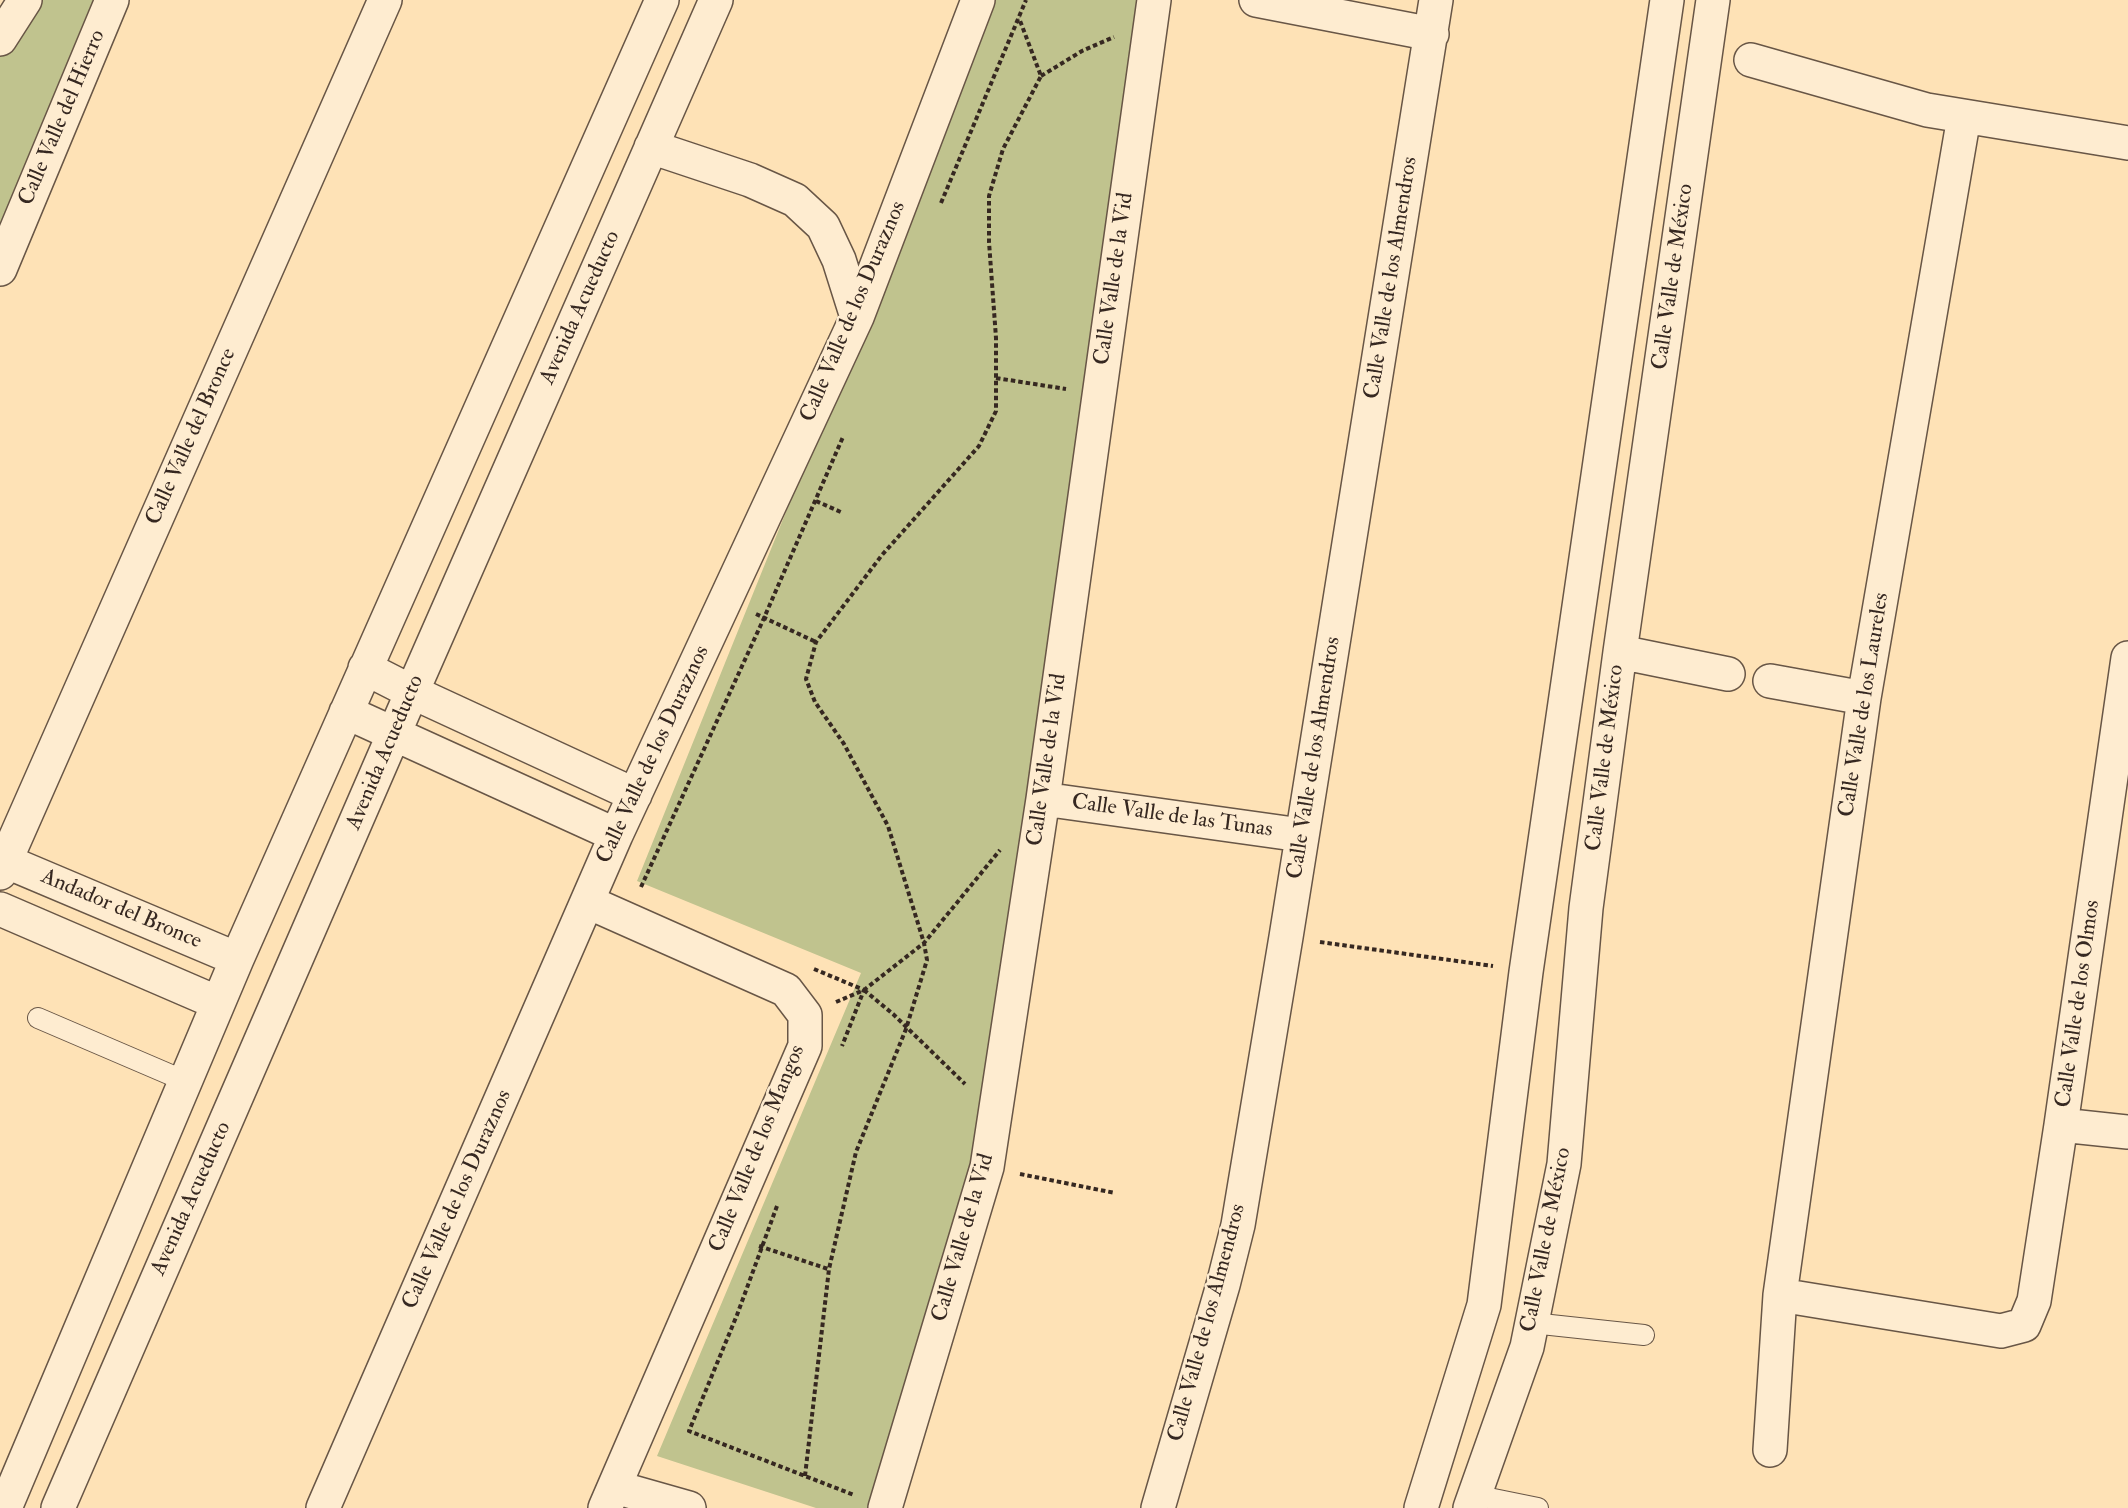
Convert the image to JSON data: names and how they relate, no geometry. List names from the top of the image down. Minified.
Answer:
{"streets":{"street":["Calle Valle del Hierro","Calle Valle de México","Calle Valle de los Almendros","Calle Valle de la Vid","Avenida Acueducto","Calle Valle de los Duraznos","Calle Valle del Bronce","Calle Valle de los Laureles","Calle Valle de las Tunas","Andador del Bronce","Calle Valle de los Olmos","Calle Valle de los Mangos"]},"crossings":[["Calle Valle de los Almendros","Calle Valle de las Tunas"],["Calle Valle de la Vid","Calle Valle de las Tunas"],["Calle Valle de los Duraznos","Calle Valle de los Mangos"],["Calle Valle del Bronce","Andador del Bronce"],["Calle Valle de los Laureles","Calle Valle de los Olmos"]]}
